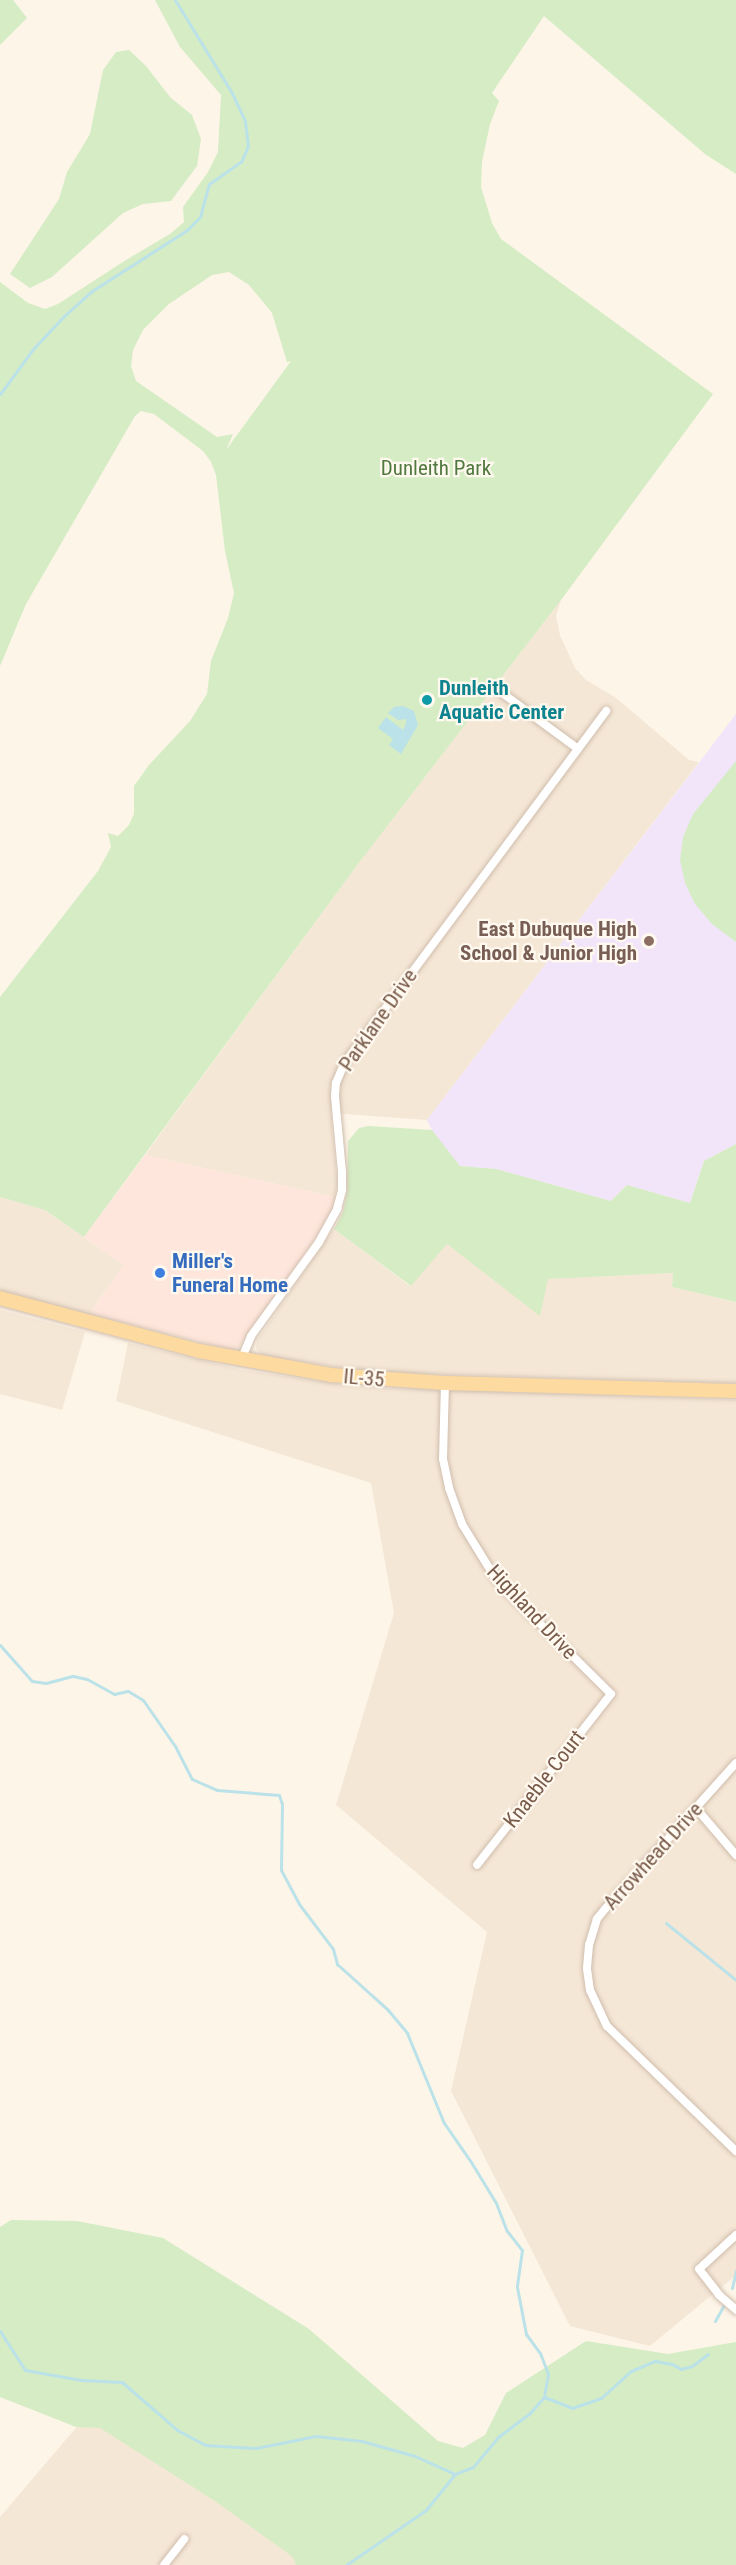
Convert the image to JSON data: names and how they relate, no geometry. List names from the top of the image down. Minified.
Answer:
{"streets":{"main road":["IL-35"],"street":["Parklane Drive","Highland Drive","Knaeble Court","Arrowhead Drive"]},"crossings":[["Parklane Drive","IL-35"],["IL-35","Highland Drive"],["Highland Drive","Knaeble Court"]],"parks":["Dunleith Park"],"places":["Dunleith Aquatic Center","East Dubuque High School & Junior High","Miller's Funeral Home"]}
